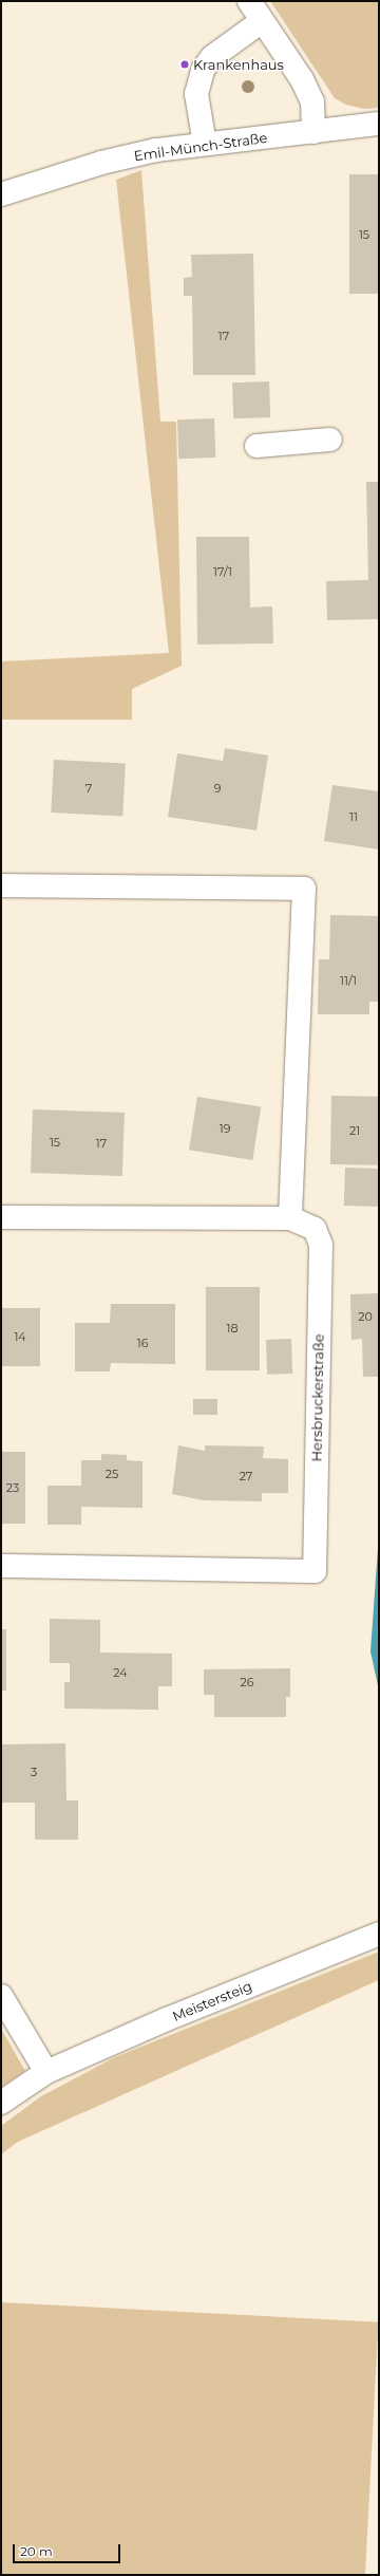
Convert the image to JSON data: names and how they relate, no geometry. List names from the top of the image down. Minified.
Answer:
{"streets":{"street":["Emil-Münch-Straße","Hersbruckerstraße","Meistersteig"]},"places":["Krankenhaus"],"house_numbers":["15","17","17/1","7","9","11","11/1","19","21","15","17","20","18","14","16","25","27","23","24","26","3"],"scale_bar":"20 m"}
